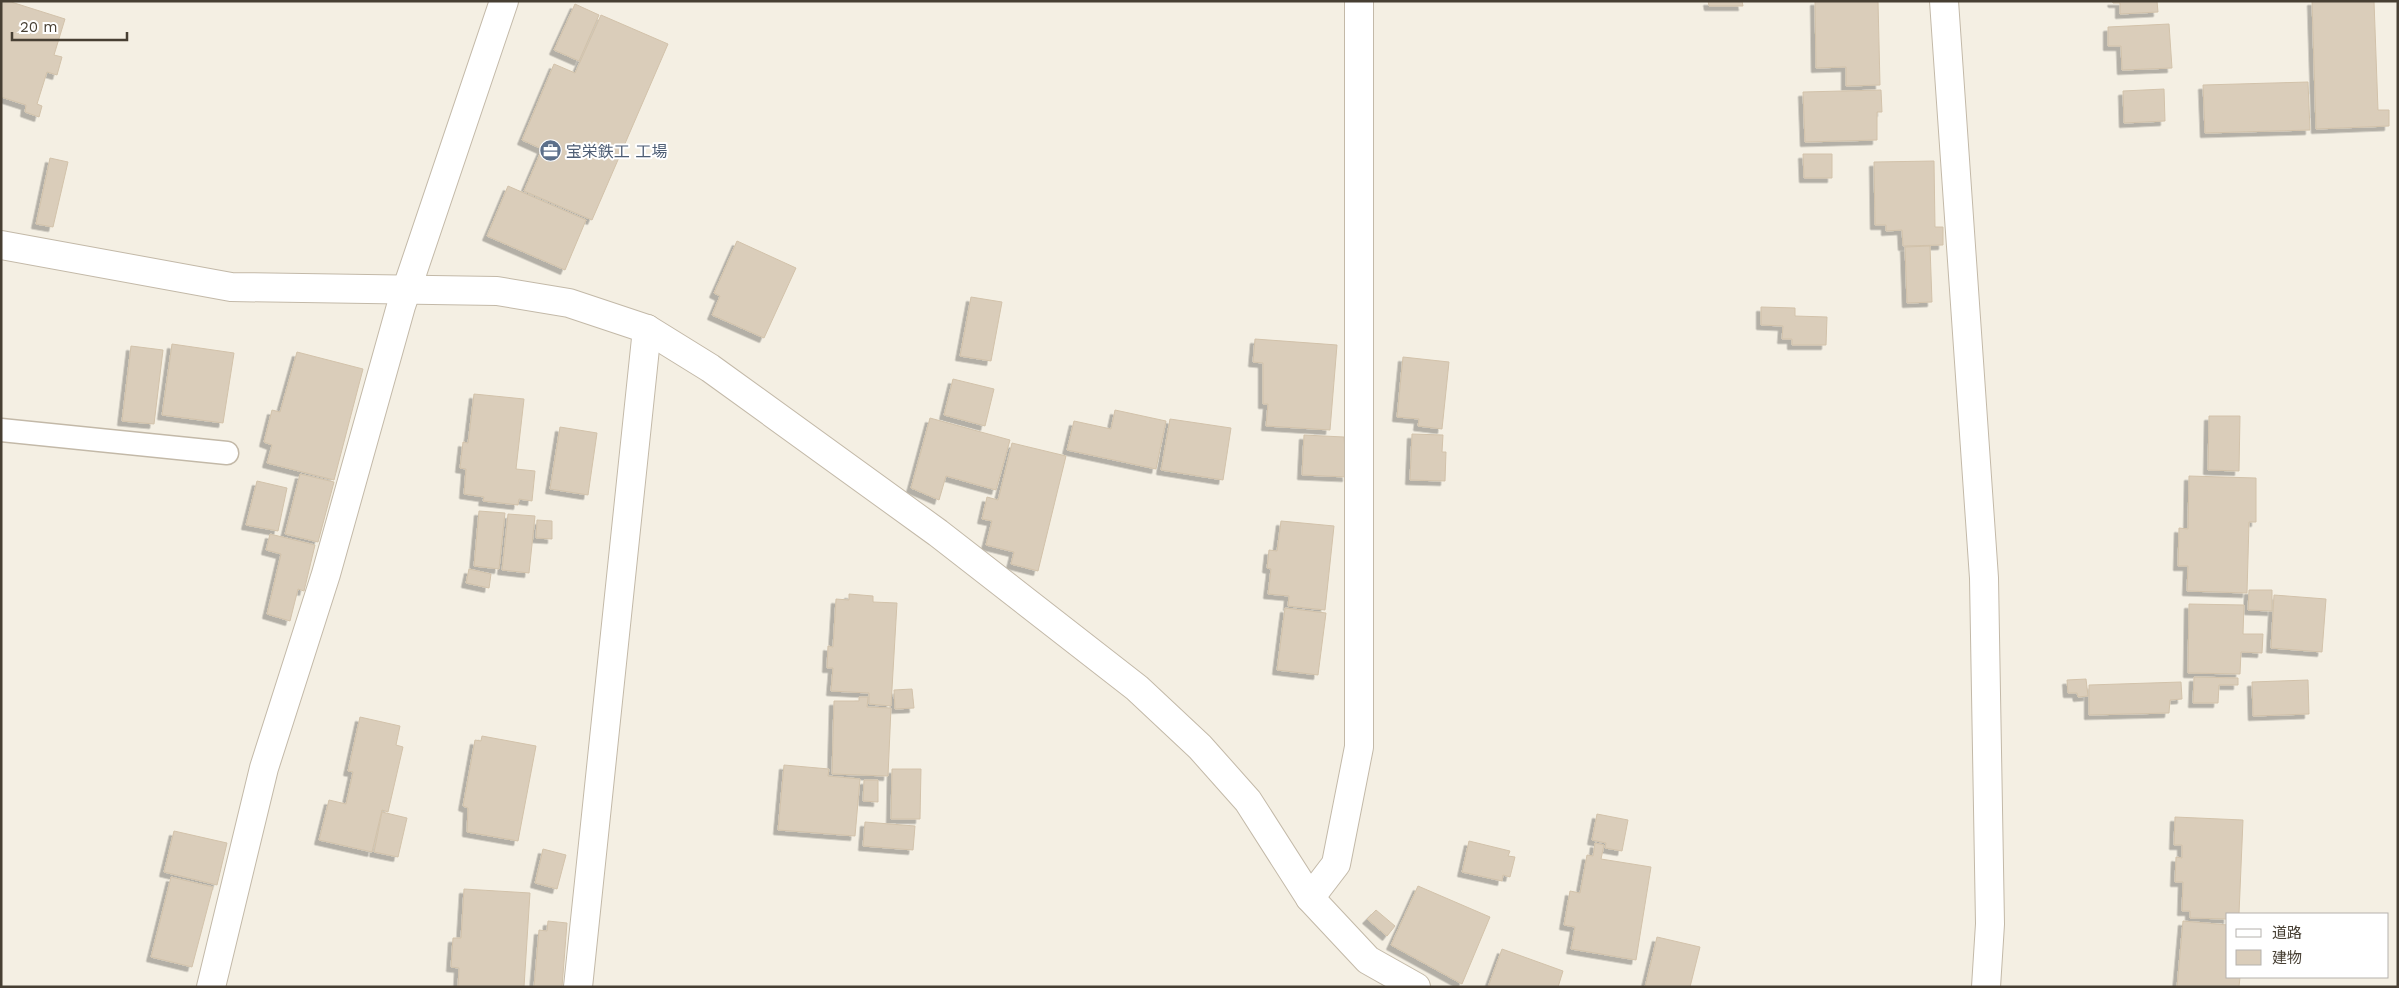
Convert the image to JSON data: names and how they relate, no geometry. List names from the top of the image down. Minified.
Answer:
{"places":{"office":["宝栄鉄工 工場"]},"legend":["道路","建物"],"scale_bar":"20 m"}
